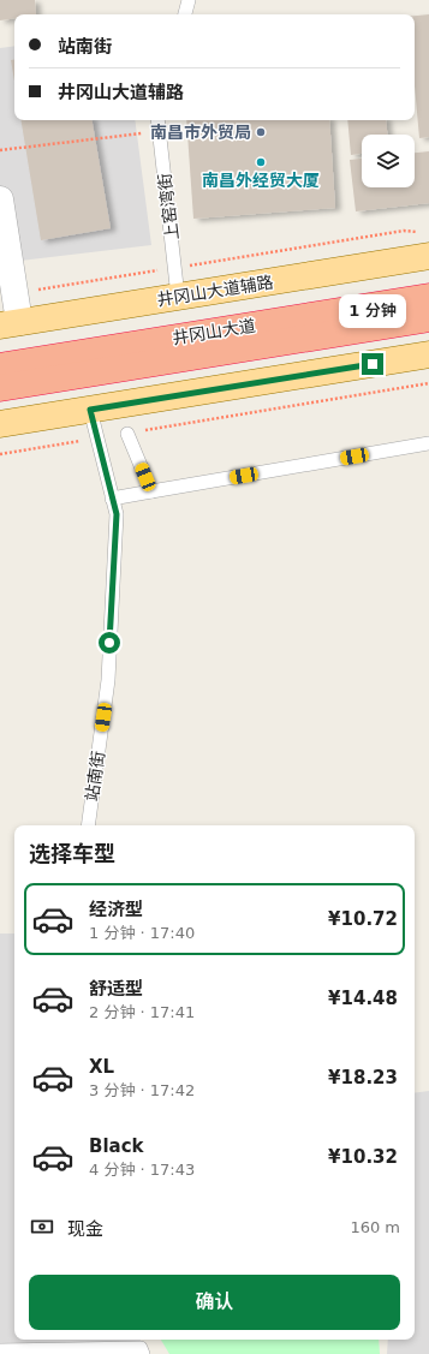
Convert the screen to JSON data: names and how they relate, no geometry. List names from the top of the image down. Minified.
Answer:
{"streets":{"highway":["井冈山大道"],"main road":["井冈山大道辅路"],"lane":["上窑湾街","站南街"]},"crossings":[["上窑湾街","井冈山大道辅路"]],"places":["南昌市外贸局","南昌外经贸大厦"],"page":{"banner":["站南街","井冈山大道辅路"],"bubble":"1 分钟","heading":"选择车型","list":[{"name":"经济型","note":"1 分钟 · 17:40","value":"¥10.72"},{"name":"舒适型","note":"2 分钟 · 17:41","value":"¥14.48"},{"name":"XL","note":"3 分钟 · 17:42","value":"¥18.23"},{"name":"Black","note":"4 分钟 · 17:43","value":"¥10.32"}],"pay":["现金","160 m"],"buttons":"确认"}}
